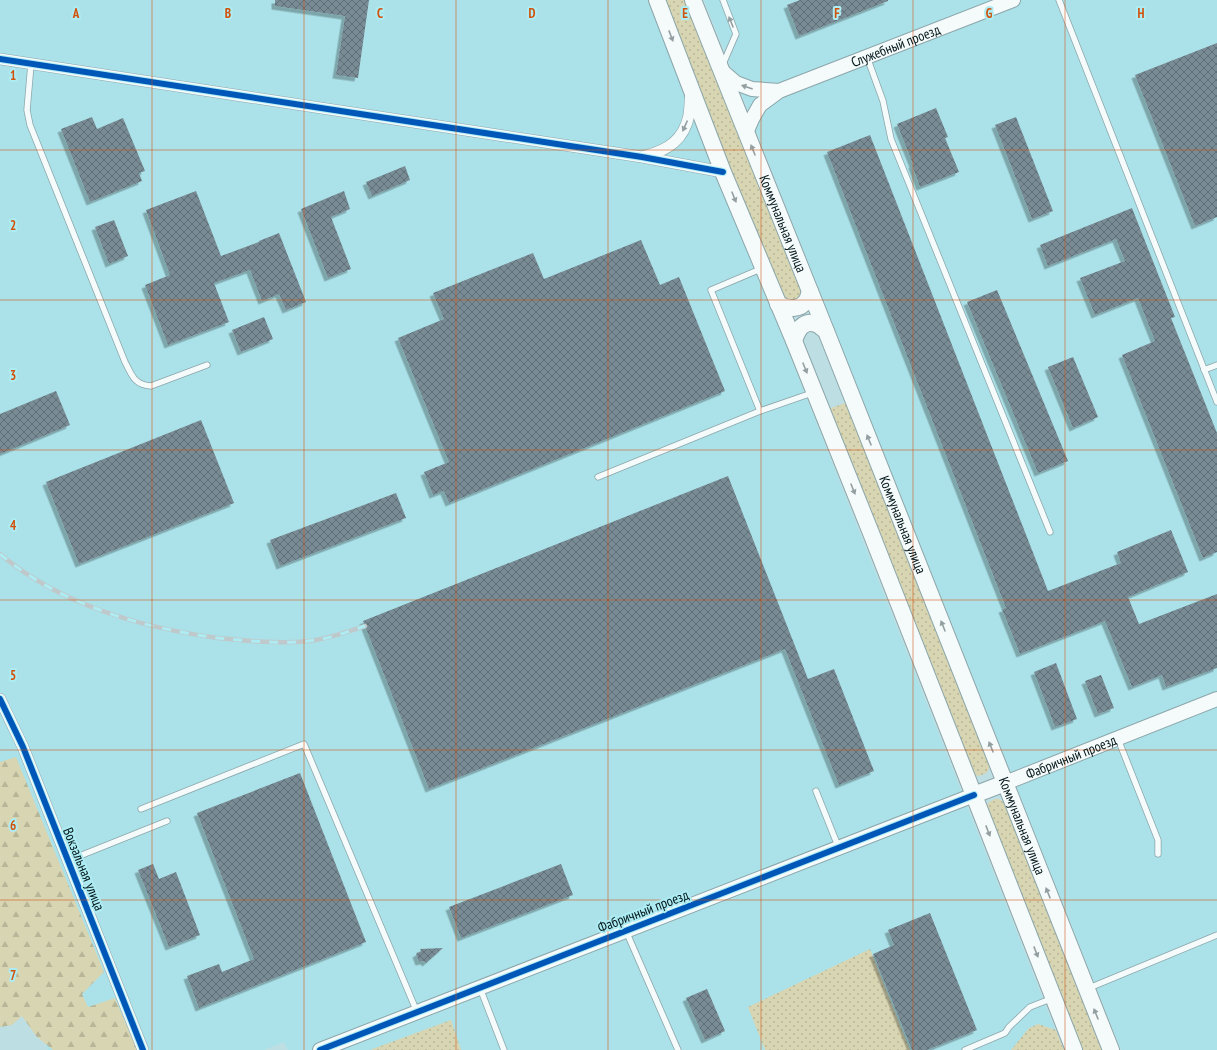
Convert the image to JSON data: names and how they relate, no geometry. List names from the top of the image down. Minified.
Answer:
{"streets":{"main road":["Коммунальная улица","Фабричный проезд"],"street":["Служебный проезд","Вокзальная улица"]},"crossings":[["Служебный проезд","Коммунальная улица"],["Коммунальная улица","Фабричный проезд"]],"grid":{"columns":["A","B","C","D","E","F","G","H"],"rows":["1","2","3","4","5","6","7"]}}
